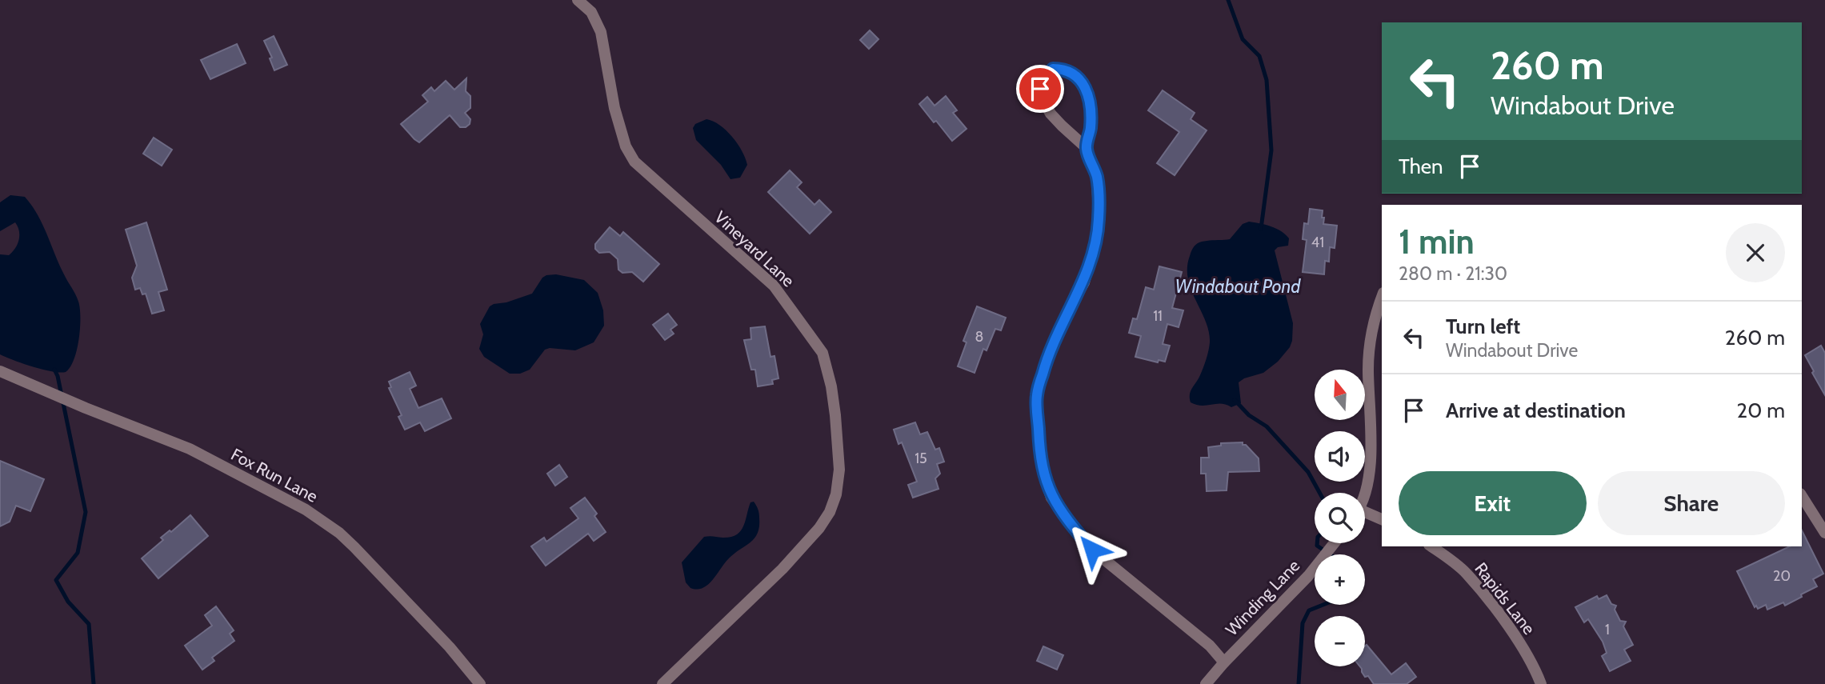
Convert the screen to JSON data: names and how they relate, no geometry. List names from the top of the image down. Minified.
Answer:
{"streets":{"street":["Vineyard Lane","Fox Run Lane","Winding Lane","Rapids Lane"]},"water":["Windabout Pond"],"house_numbers":["41","11","8","15","20","1"],"north":"top","page":{"turn":["260 m","Windabout Drive"],"then":"Then","heading":["1 min","280 m · 21:30"],"list":[{"name":"Turn left","note":"Windabout Drive","value":"260 m"},{"name":"Arrive at destination","value":"20 m"}],"map_buttons":["+","−"],"buttons":["Exit","Share"]}}
